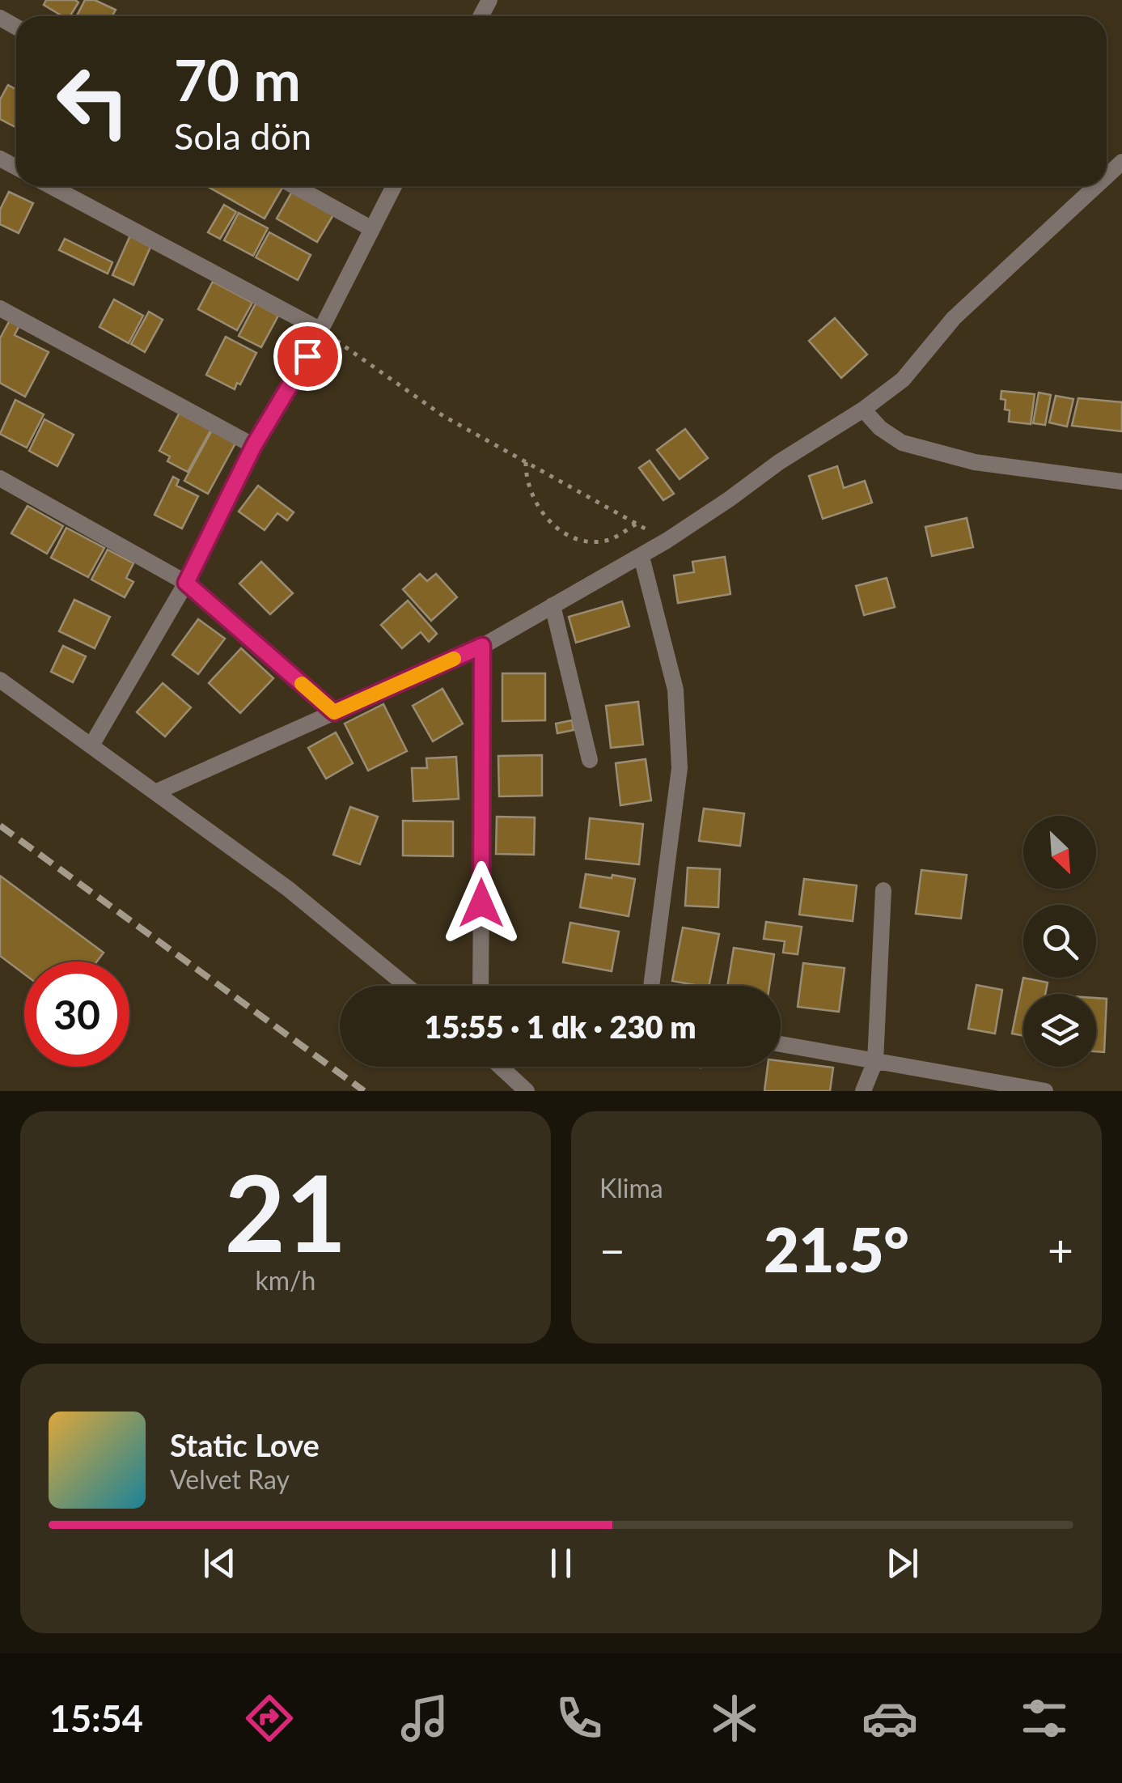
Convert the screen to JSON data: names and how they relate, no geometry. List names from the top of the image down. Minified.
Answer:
{"north":"bottom right","page":{"turn":["70 m","Sola dön"],"limit":"30","trip":"15:55 · 1 dk · 230 m","tile":[["21","km/h"],"Klima"],"heat":["−","21.5°","+"],"song":["Static Love","Velvet Ray"],"tabs":"15:54"}}
